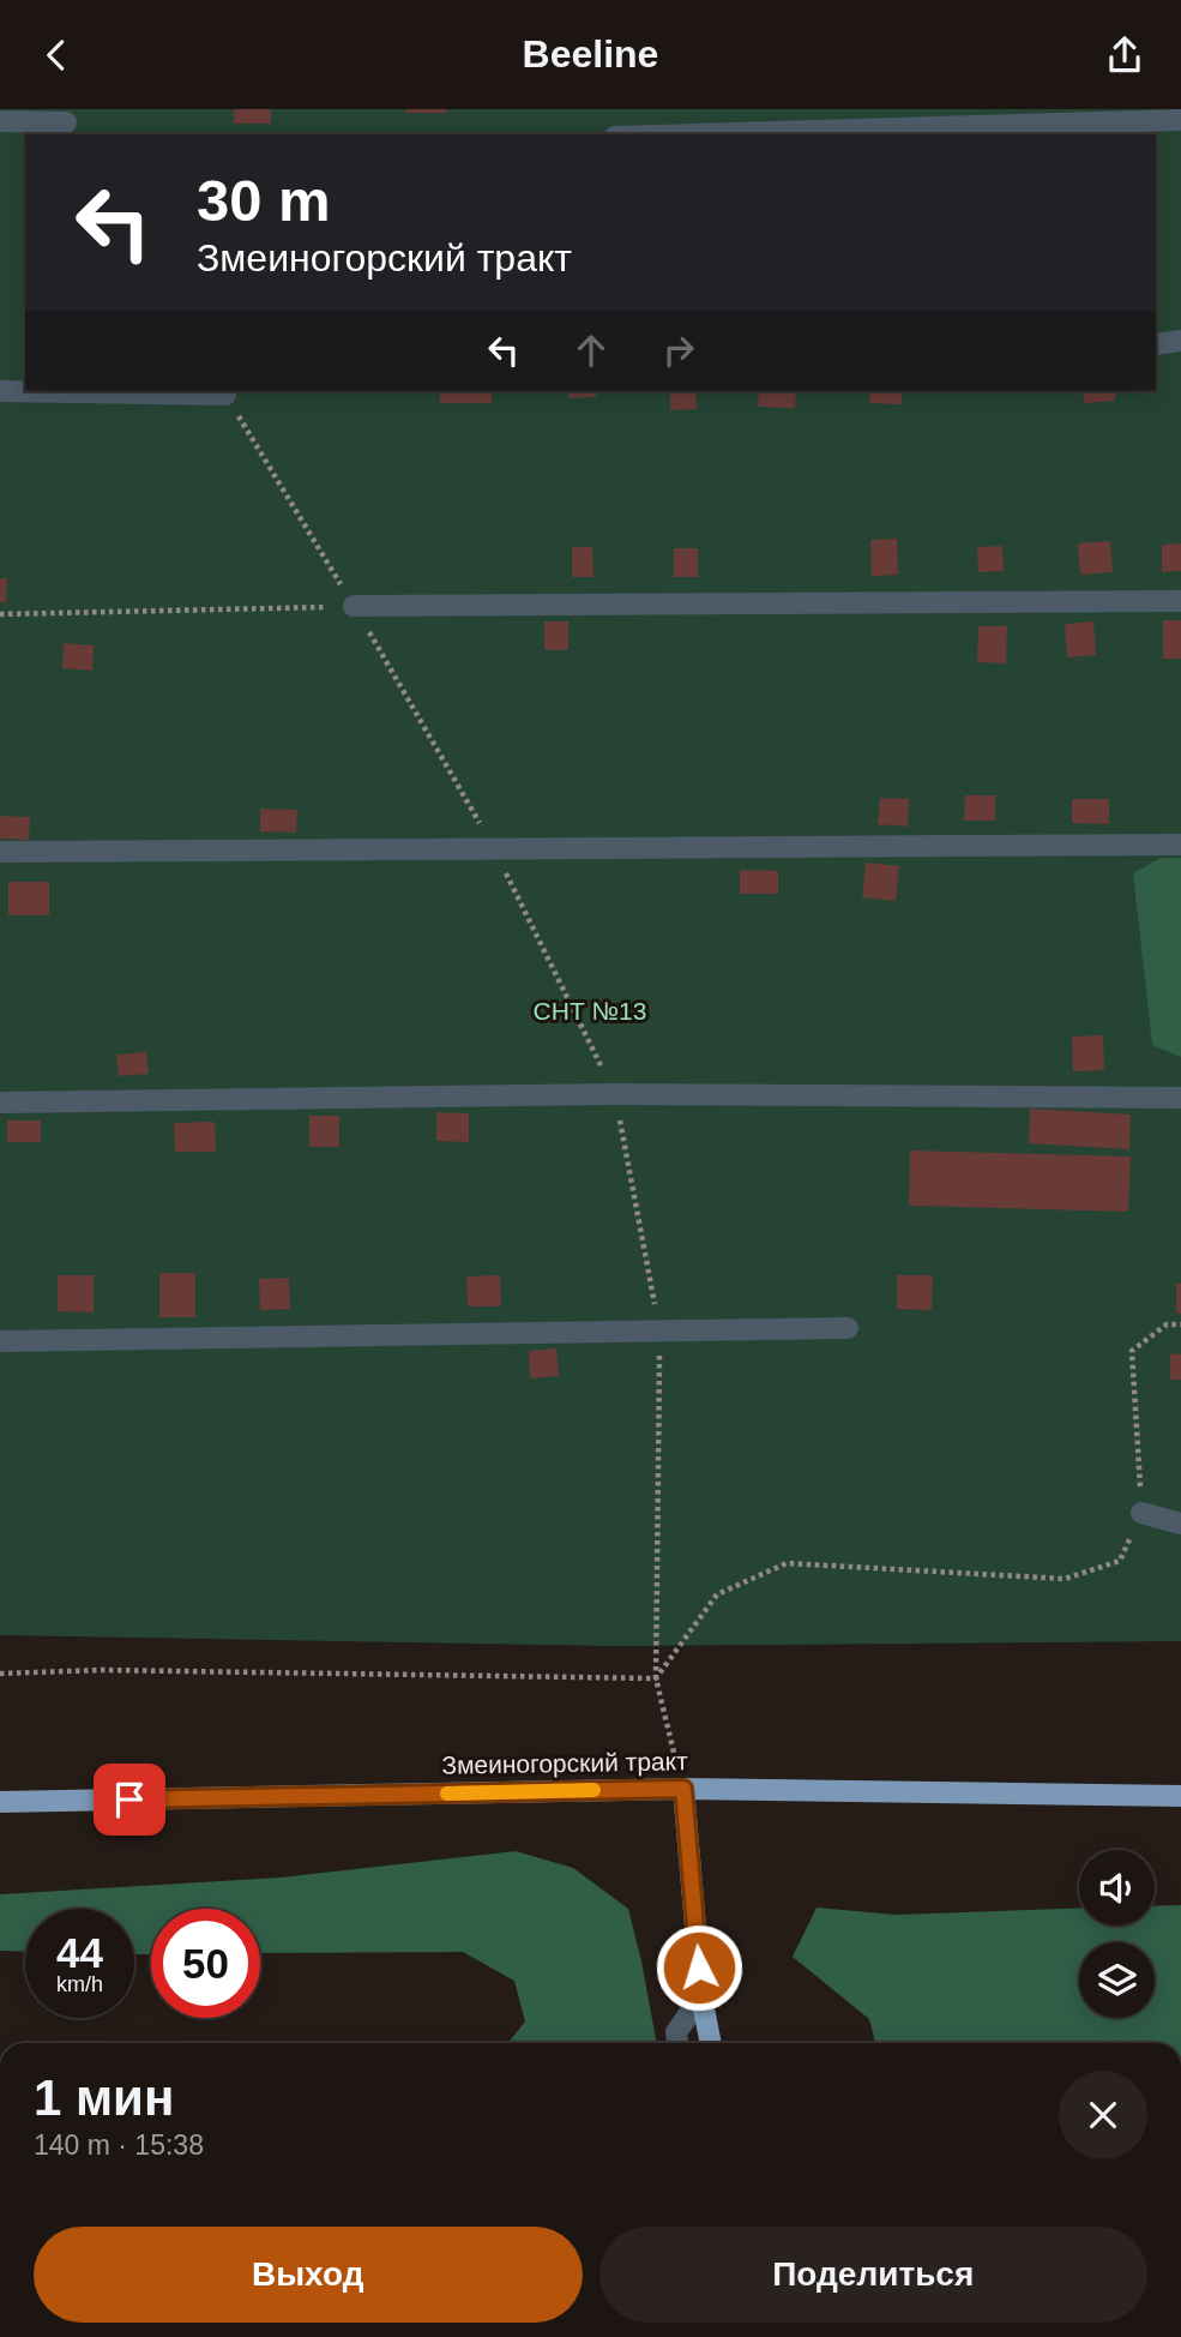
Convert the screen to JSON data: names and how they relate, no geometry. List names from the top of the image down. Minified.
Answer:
{"streets":{"main road":["Змеиногорский тракт"]},"parks":["СНТ №13"],"page":{"header":"Beeline","turn":["30 m","Змеиногорский тракт"],"speed":"44 km/h","limit":"50","heading":["1 мин","140 m · 15:38"],"buttons":["Выход","Поделиться"]}}
